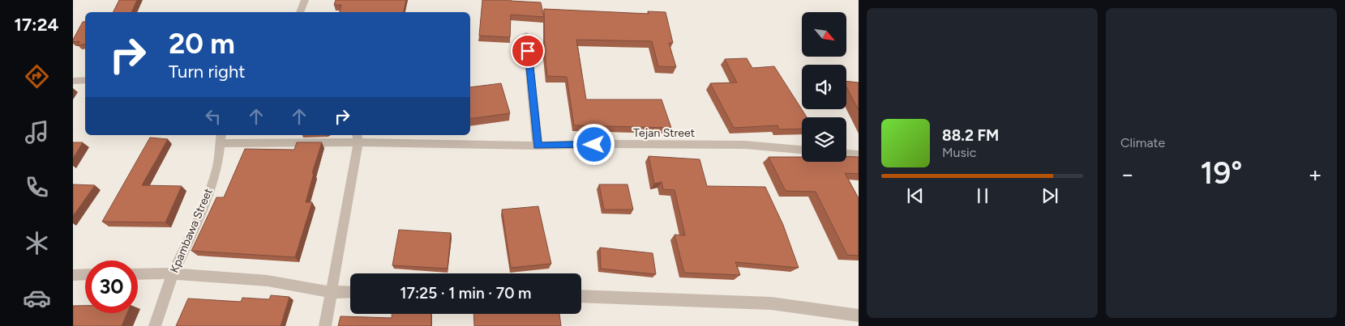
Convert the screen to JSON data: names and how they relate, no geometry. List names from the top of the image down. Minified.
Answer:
{"streets":{"street":["Tejan Street","Kpambawa Street"]},"crossings":[["Tejan Street","Kpambawa Street"]],"north":"bottom right","page":{"tabs":"17:24","tile":"Climate","turn":["20 m","Turn right"],"song":["88.2 FM","Music"],"heat":["−","19°","+"],"limit":"30","trip":"17:25 · 1 min · 70 m"}}
